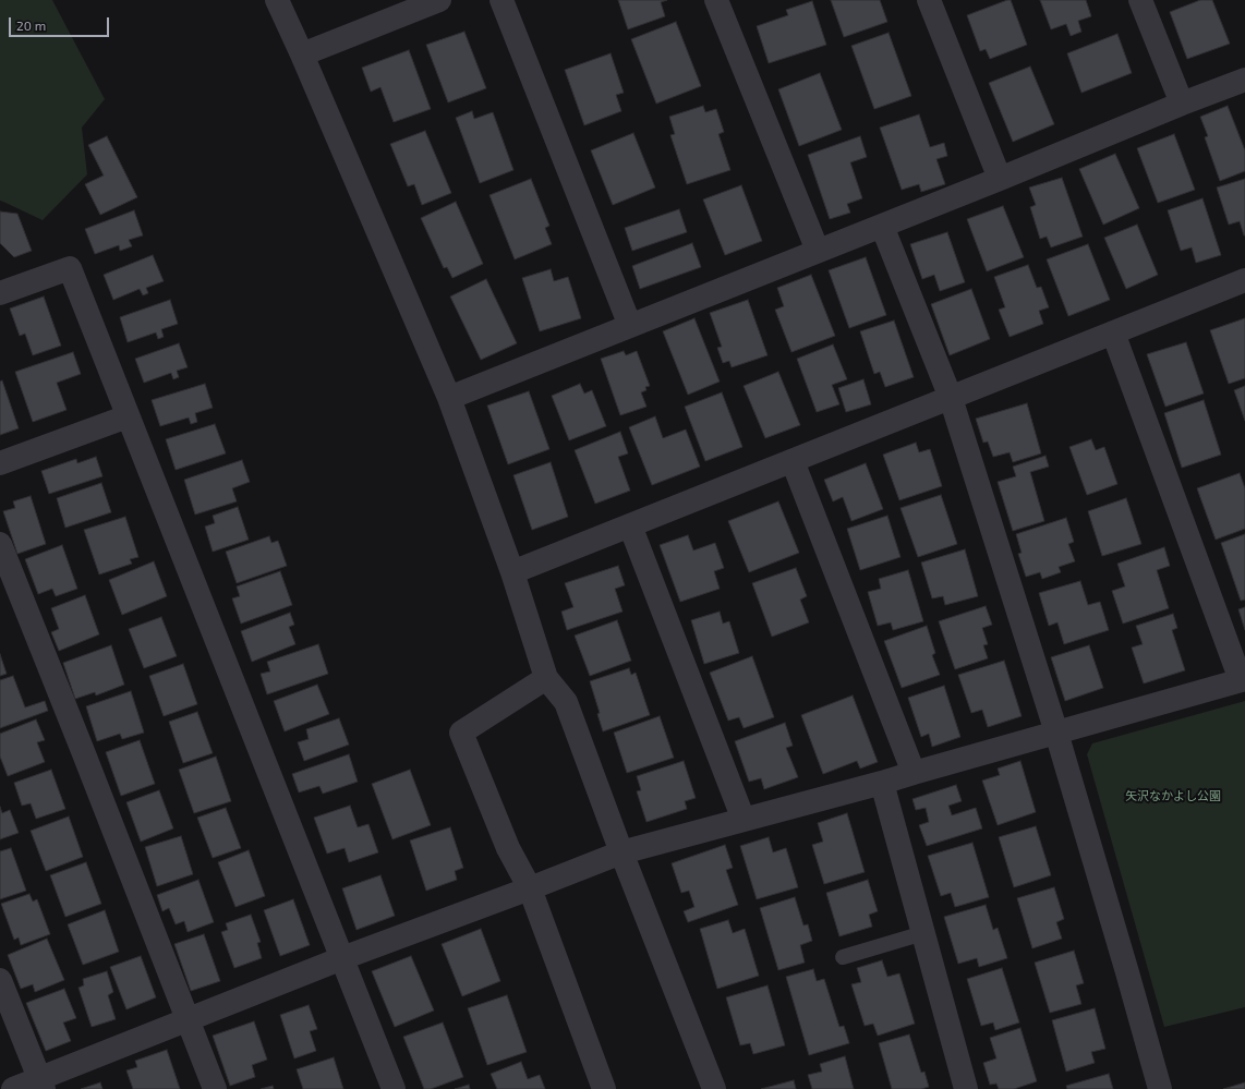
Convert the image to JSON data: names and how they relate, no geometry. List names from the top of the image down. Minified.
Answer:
{"parks":["矢沢なかよし公園"],"scale_bar":"20 m"}
